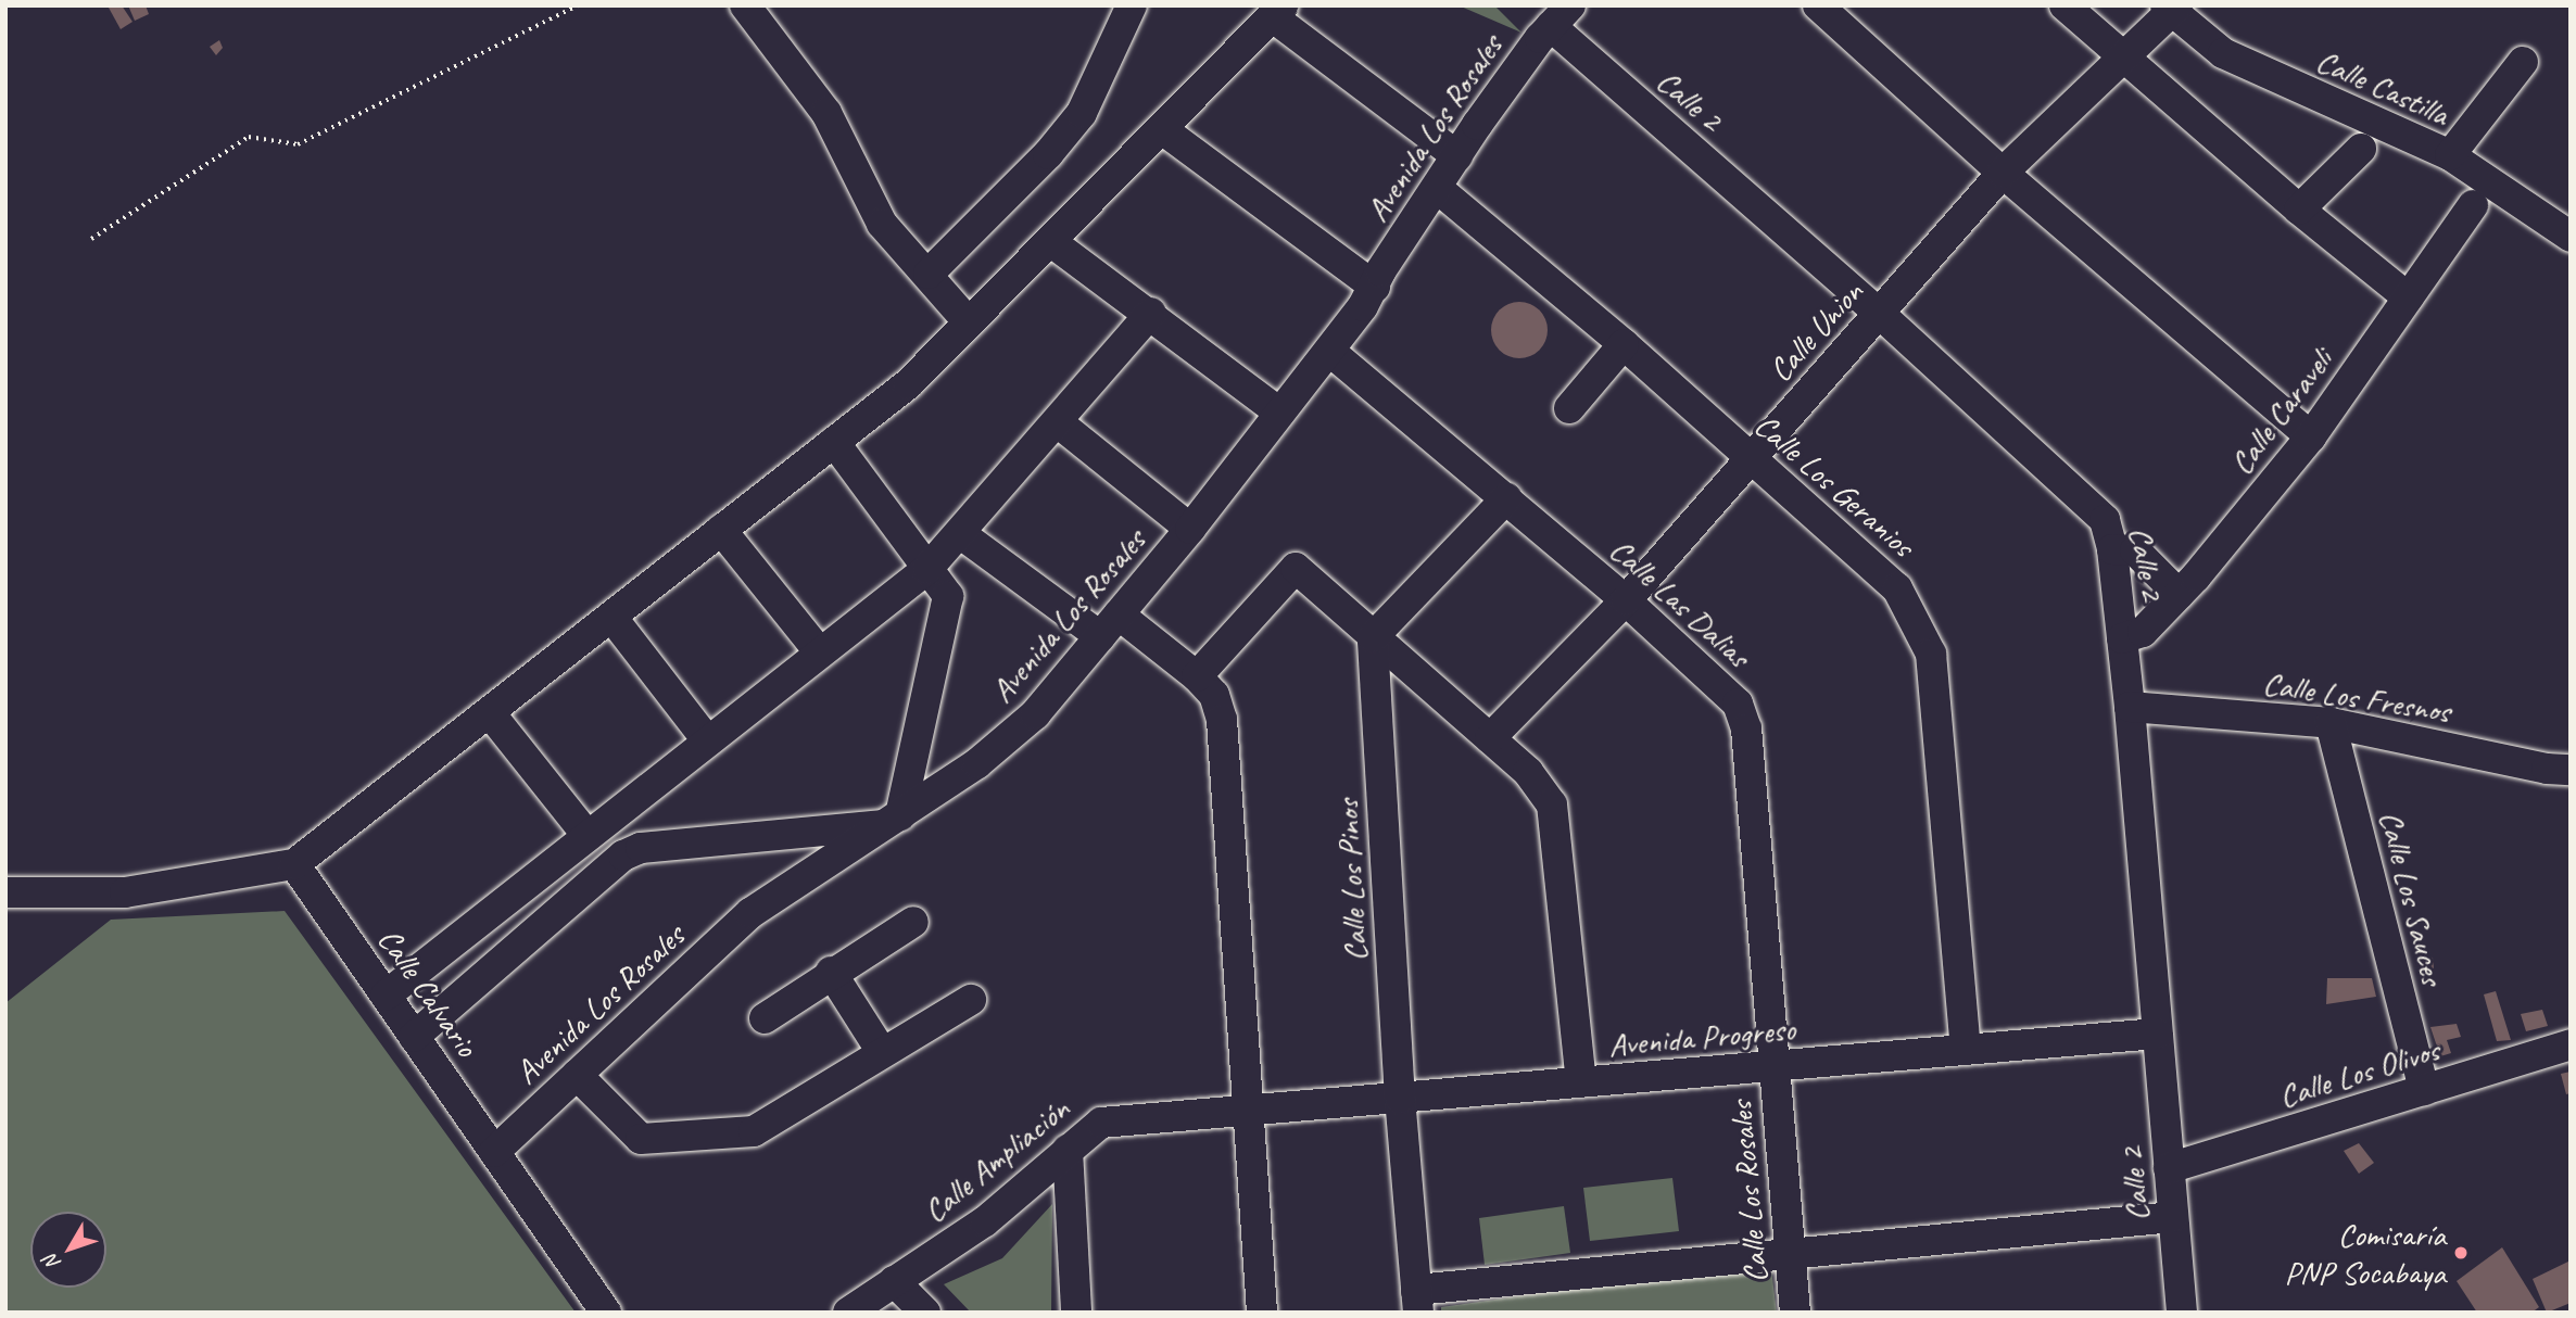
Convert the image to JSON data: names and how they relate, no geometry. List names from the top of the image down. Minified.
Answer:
{"streets":{"street":["Calle Castilla","Calle 2","Avenida Los Rosales","Calle Union","Calle Caraveli","Calle Los Geranios","Calle Las Dalias","Calle Los Fresnos","Calle Los Pinos","Calle Los Sauces","Calle Calvario","Avenida Progreso","Calle Los Olivos","Calle Ampliación","Calle Los Rosales"]},"crossings":[["Calle Castilla","Calle Union"],["Calle 2","Avenida Los Rosales"],["Calle 2","Calle Union"],["Calle 2","Calle Caraveli"],["Calle 2","Calle Los Fresnos"],["Calle 2","Avenida Progreso"],["Calle 2","Calle Los Olivos"],["Avenida Los Rosales","Calle Los Geranios"],["Avenida Los Rosales","Calle Las Dalias"],["Avenida Los Rosales","Calle Calvario"],["Calle Union","Calle Los Geranios"],["Calle Union","Calle Las Dalias"],["Calle Los Geranios","Avenida Progreso"],["Calle Las Dalias","Avenida Progreso"],["Calle Las Dalias","Calle Los Rosales"],["Calle Los Fresnos","Calle Los Sauces"],["Calle Los Pinos","Avenida Progreso"],["Calle Los Sauces","Calle Los Olivos"],["Avenida Progreso","Calle Ampliación"],["Avenida Progreso","Calle Los Rosales"]],"places":["Comisaría PNP Socabaya"],"north":"bottom left"}
